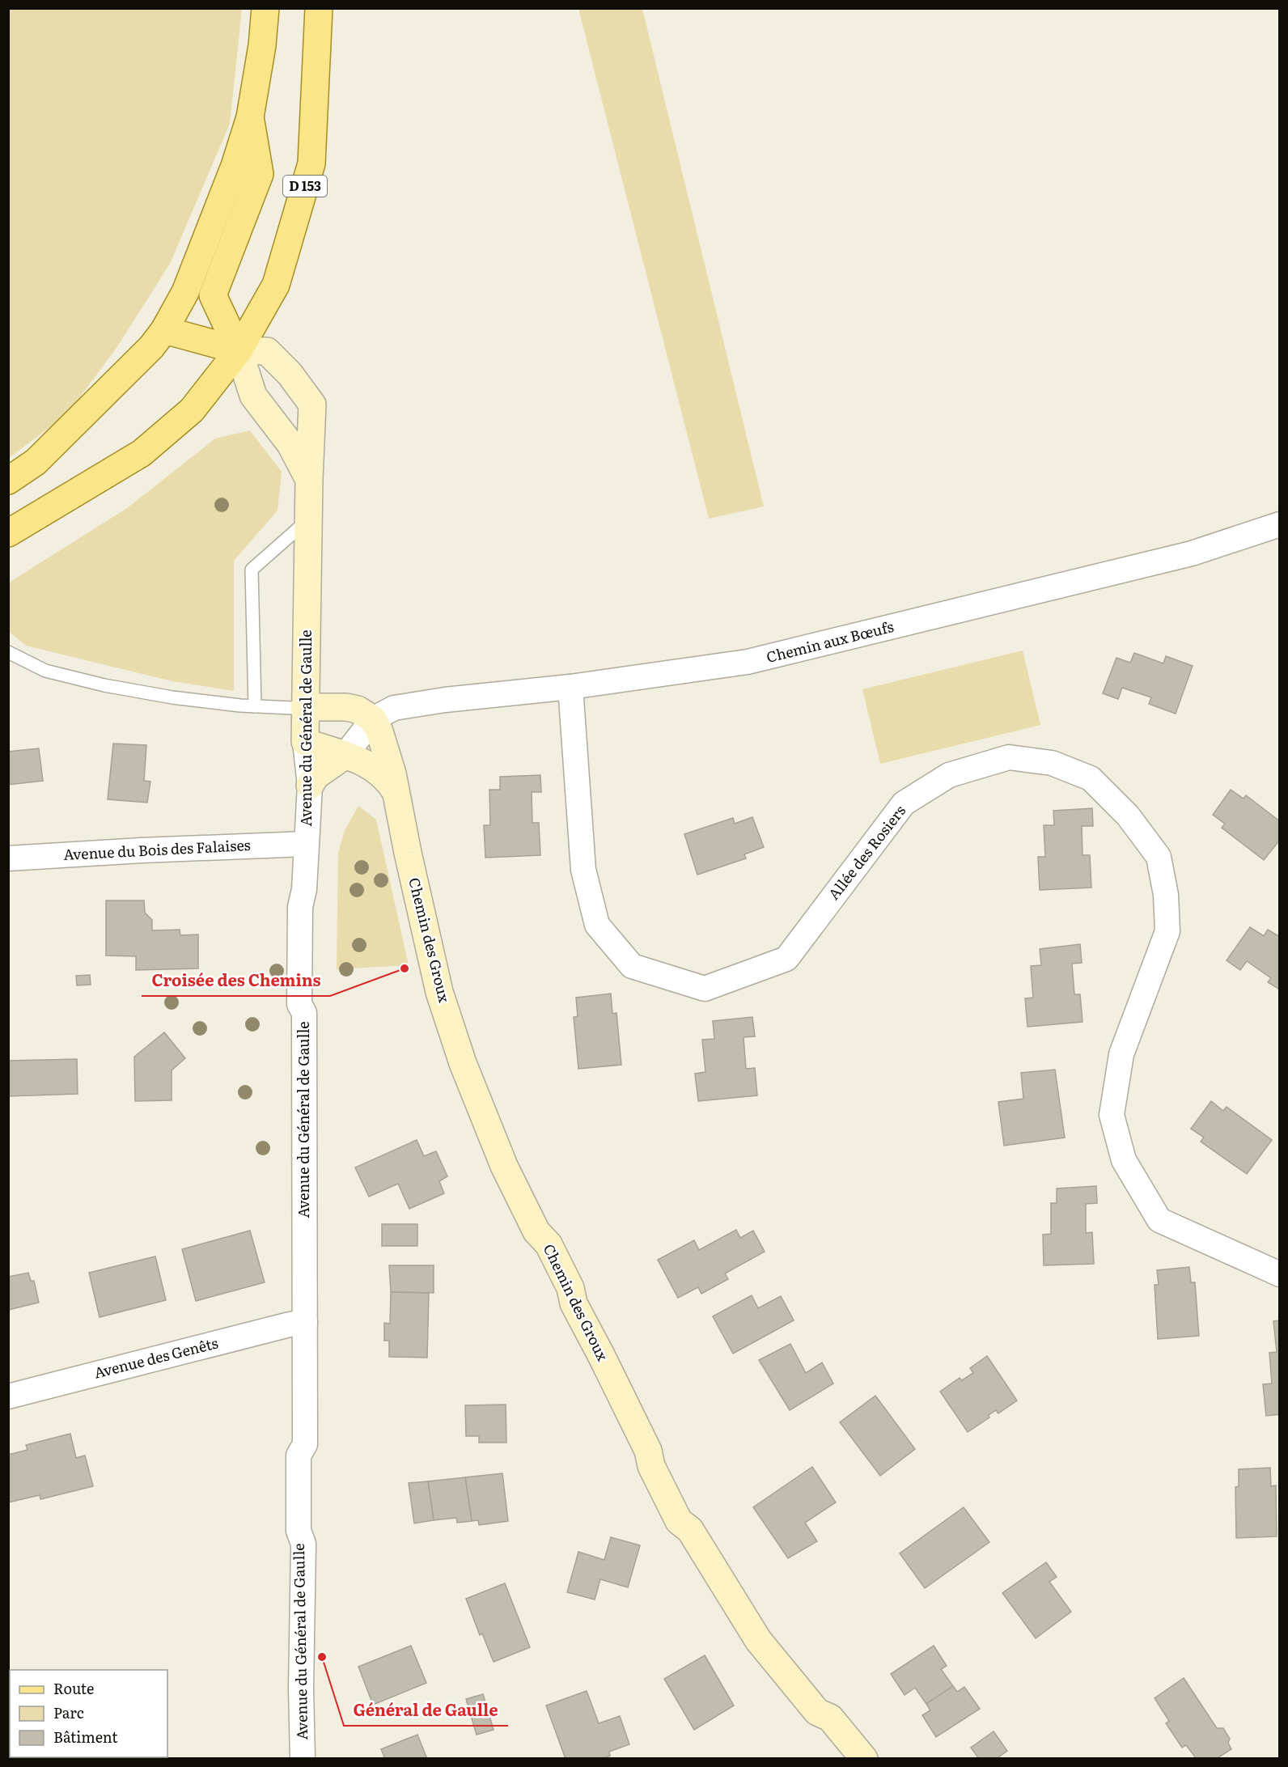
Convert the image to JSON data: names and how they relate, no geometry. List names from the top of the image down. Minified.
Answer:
{"streets":{"main road":["D 153"],"street":["Chemin aux Bœufs","Avenue du Général de Gaulle","Avenue du Bois des Falaises","Allée des Rosiers","Chemin des Groux","Avenue des Genêts"]},"crossings":[["D 153","Avenue du Général de Gaulle"],["Chemin aux Bœufs","Allée des Rosiers"],["Chemin aux Bœufs","Chemin des Groux"],["Avenue du Général de Gaulle","Avenue du Bois des Falaises"],["Avenue du Général de Gaulle","Chemin des Groux"],["Avenue du Général de Gaulle","Avenue des Genêts"]],"places":["Croisée des Chemins","Général de Gaulle"],"legend":["Route","Parc","Bâtiment"]}
